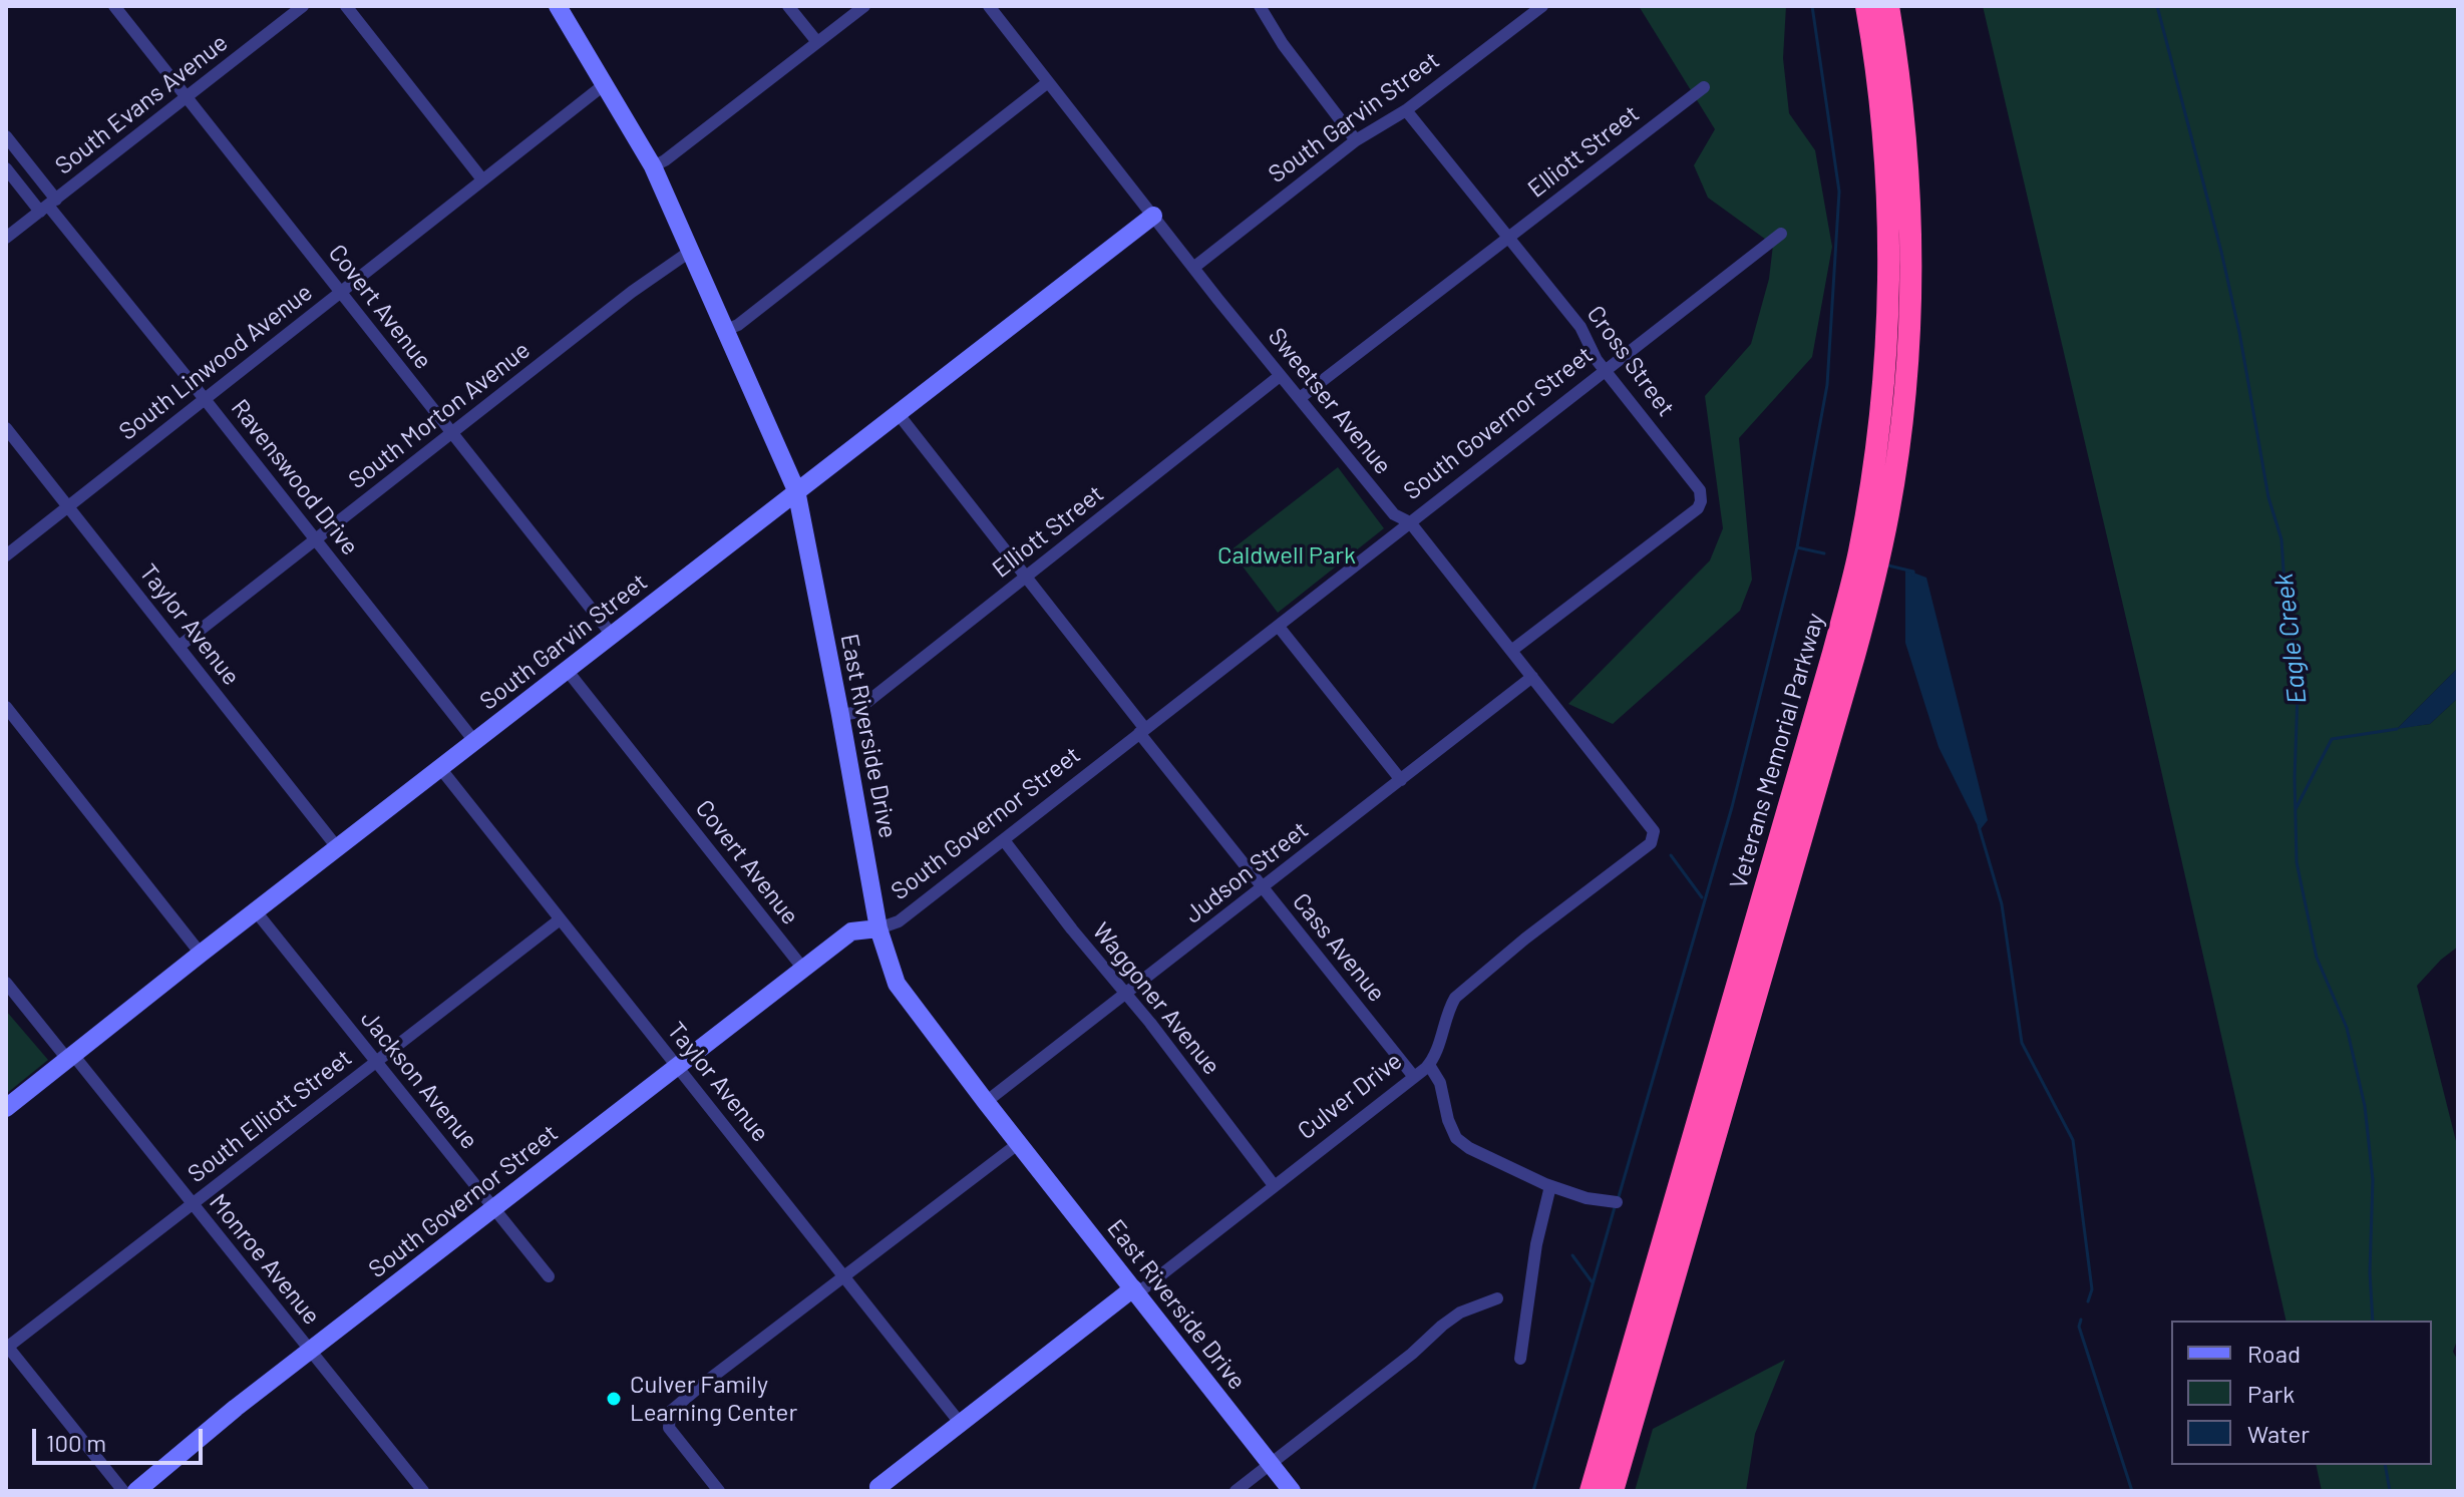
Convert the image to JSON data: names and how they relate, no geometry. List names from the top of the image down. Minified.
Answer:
{"streets":{"highway":["Veterans Memorial Parkway"],"street":["South Evans Avenue","South Garvin Street","Elliott Street","Covert Avenue","Cross Street","South Linwood Avenue","Sweetser Avenue","South Morton Avenue","South Governor Street","Ravenswood Drive","Taylor Avenue","East Riverside Drive","Judson Street","Cass Avenue","Waggoner Avenue","Jackson Avenue","Culver Drive","South Elliott Street","Monroe Avenue"]},"crossings":[["South Evans Avenue","Covert Avenue"],["South Evans Avenue","Ravenswood Drive"],["South Garvin Street","Covert Avenue"],["South Garvin Street","Cross Street"],["South Garvin Street","Sweetser Avenue"],["South Garvin Street","Ravenswood Drive"],["South Garvin Street","Taylor Avenue"],["South Garvin Street","East Riverside Drive"],["South Garvin Street","Cass Avenue"],["South Garvin Street","Jackson Avenue"],["South Garvin Street","Monroe Avenue"],["Elliott Street","Cross Street"],["Elliott Street","Sweetser Avenue"],["Elliott Street","East Riverside Drive"],["Elliott Street","Cass Avenue"],["Covert Avenue","South Linwood Avenue"],["Covert Avenue","South Morton Avenue"],["Covert Avenue","South Governor Street"],["Cross Street","Sweetser Avenue"],["Cross Street","South Governor Street"],["South Linwood Avenue","Ravenswood Drive"],["South Linwood Avenue","Taylor Avenue"],["South Linwood Avenue","East Riverside Drive"],["Sweetser Avenue","South Governor Street"],["Sweetser Avenue","Judson Street"],["Sweetser Avenue","Culver Drive"],["South Morton Avenue","Ravenswood Drive"],["South Morton Avenue","Taylor Avenue"],["South Morton Avenue","East Riverside Drive"],["South Governor Street","Taylor Avenue"],["South Governor Street","East Riverside Drive"],["South Governor Street","Cass Avenue"],["South Governor Street","Waggoner Avenue"],["South Governor Street","Jackson Avenue"],["South Governor Street","Monroe Avenue"],["Taylor Avenue","Culver Drive"],["Taylor Avenue","South Elliott Street"],["East Riverside Drive","Judson Street"],["East Riverside Drive","Culver Drive"],["Judson Street","Cass Avenue"],["Judson Street","Waggoner Avenue"],["Cass Avenue","Culver Drive"],["Waggoner Avenue","Culver Drive"],["Jackson Avenue","South Elliott Street"],["South Elliott Street","Monroe Avenue"]],"water":["Eagle Creek"],"parks":["Caldwell Park"],"places":["Culver Family Learning Center"],"legend":["Road","Park","Water"],"scale_bar":"100 m"}
